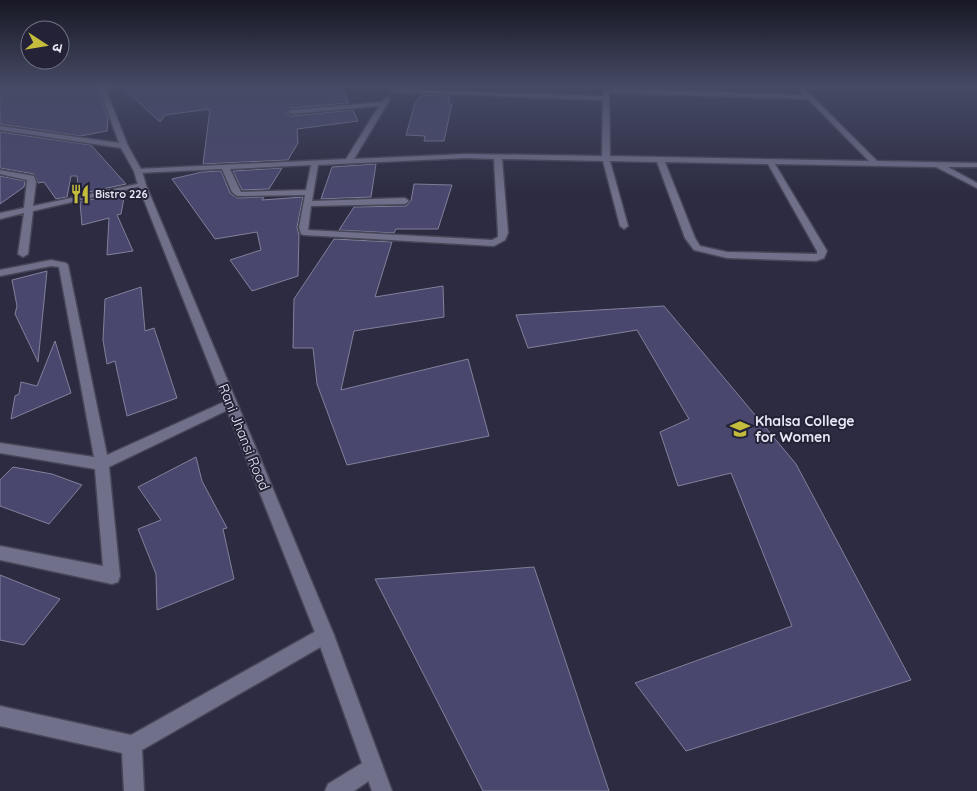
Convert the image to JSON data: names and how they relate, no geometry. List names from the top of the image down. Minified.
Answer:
{"streets":{"street":["Rani Jhansi Road"]},"places":{"restaurant":["Bistro 226"],"school or university":["Khalsa College for Women"]},"north":"right"}
